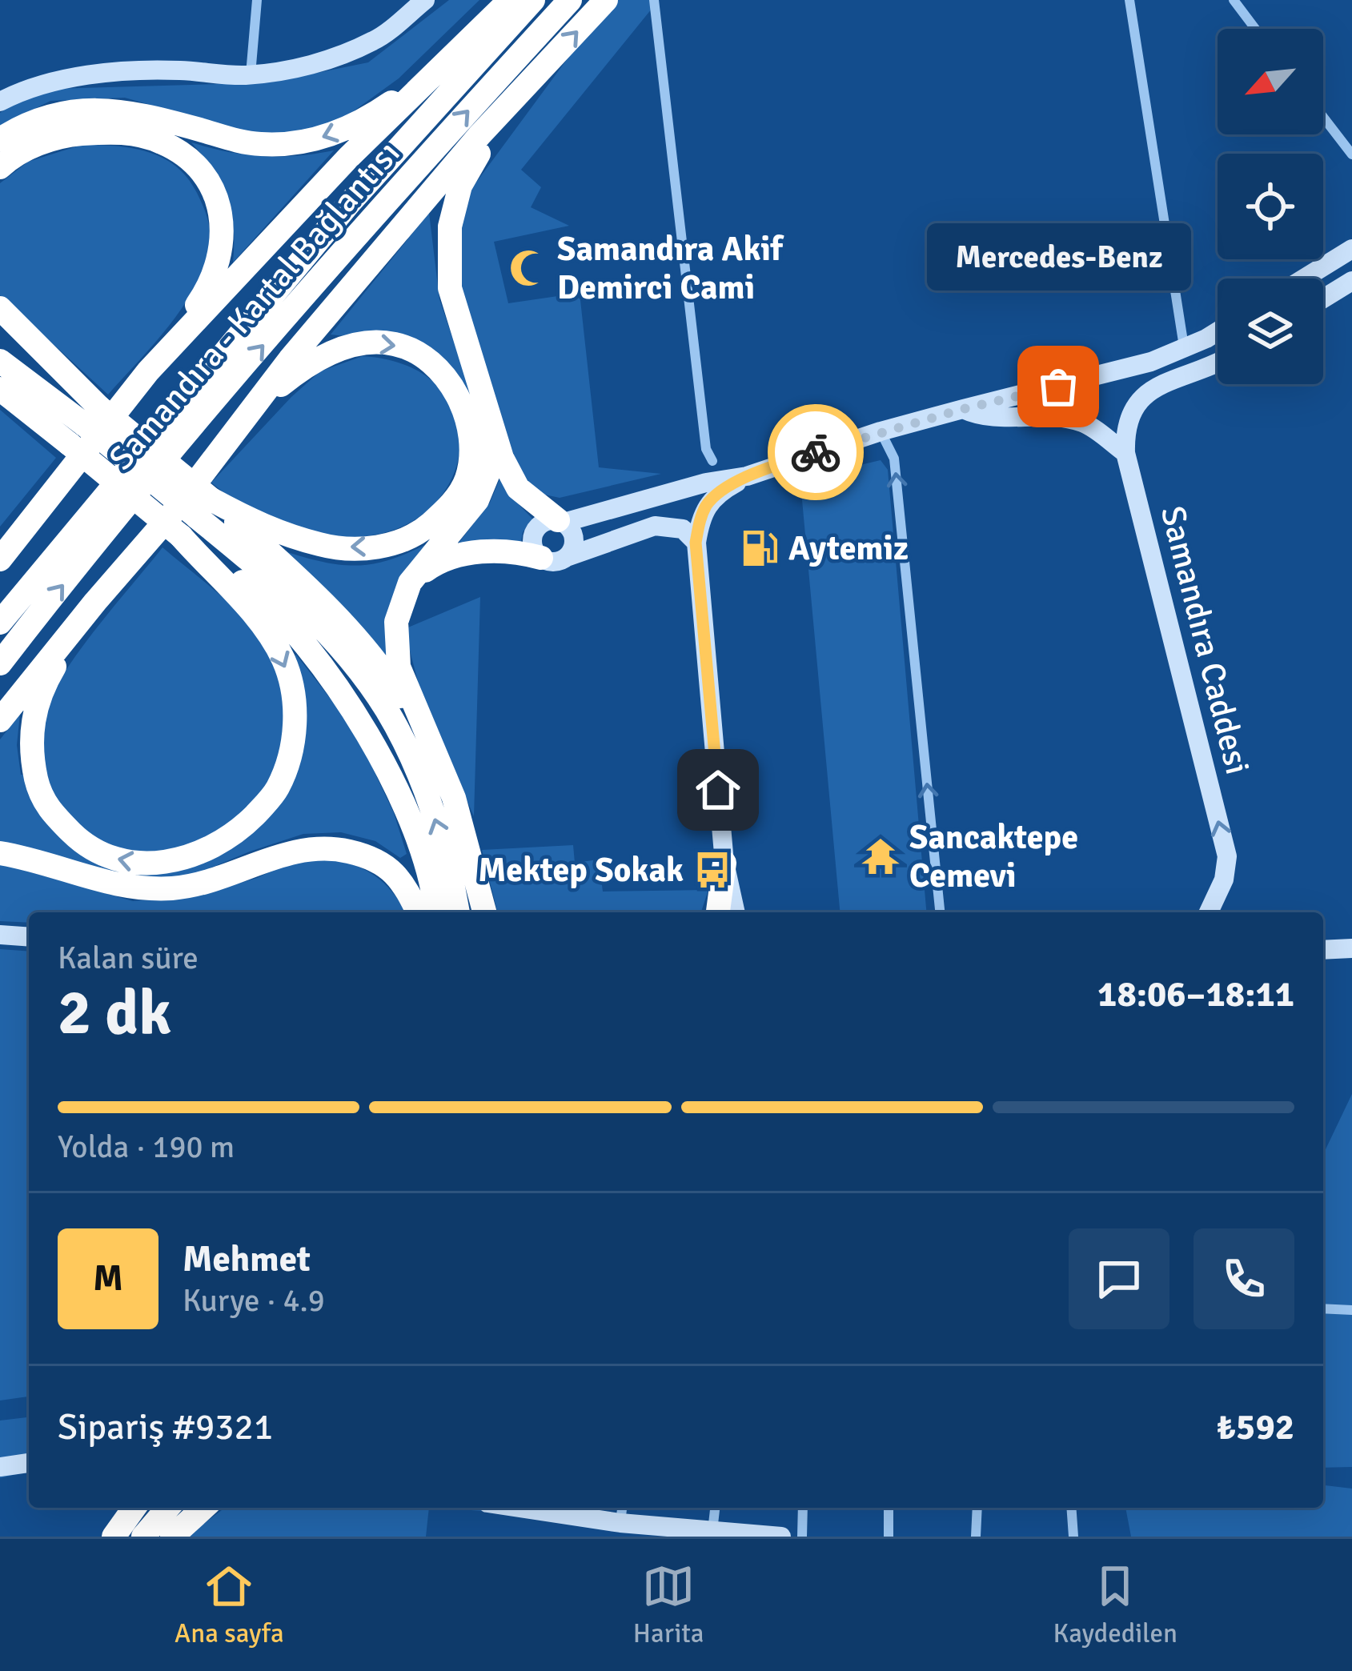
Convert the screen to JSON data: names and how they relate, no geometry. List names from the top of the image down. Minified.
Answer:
{"streets":{"highway":["Samandıra - Kartal Bağlantısı"],"main road":["Samandıra Caddesi"]},"one_way":["Samandıra Caddesi"],"places":{"mosque":["Samandıra Akif Demirci Cami"],"other":["Mercedes-Benz"],"fuel station":["Aytemiz"],"temple":["Sancaktepe Cemevi"],"bus stop":["Mektep Sokak"]},"north":"bottom left","page":{"bubble":"Mercedes-Benz","heading":["2 dk","Kalan süre","18:06–18:11"],"panel":["Mehmet","Kurye · 4.9","Sipariş #9321","₺592"],"bar":"Yolda · 190 m","round":"M","tabs":["Ana sayfa","Harita","Kaydedilen"]}}
